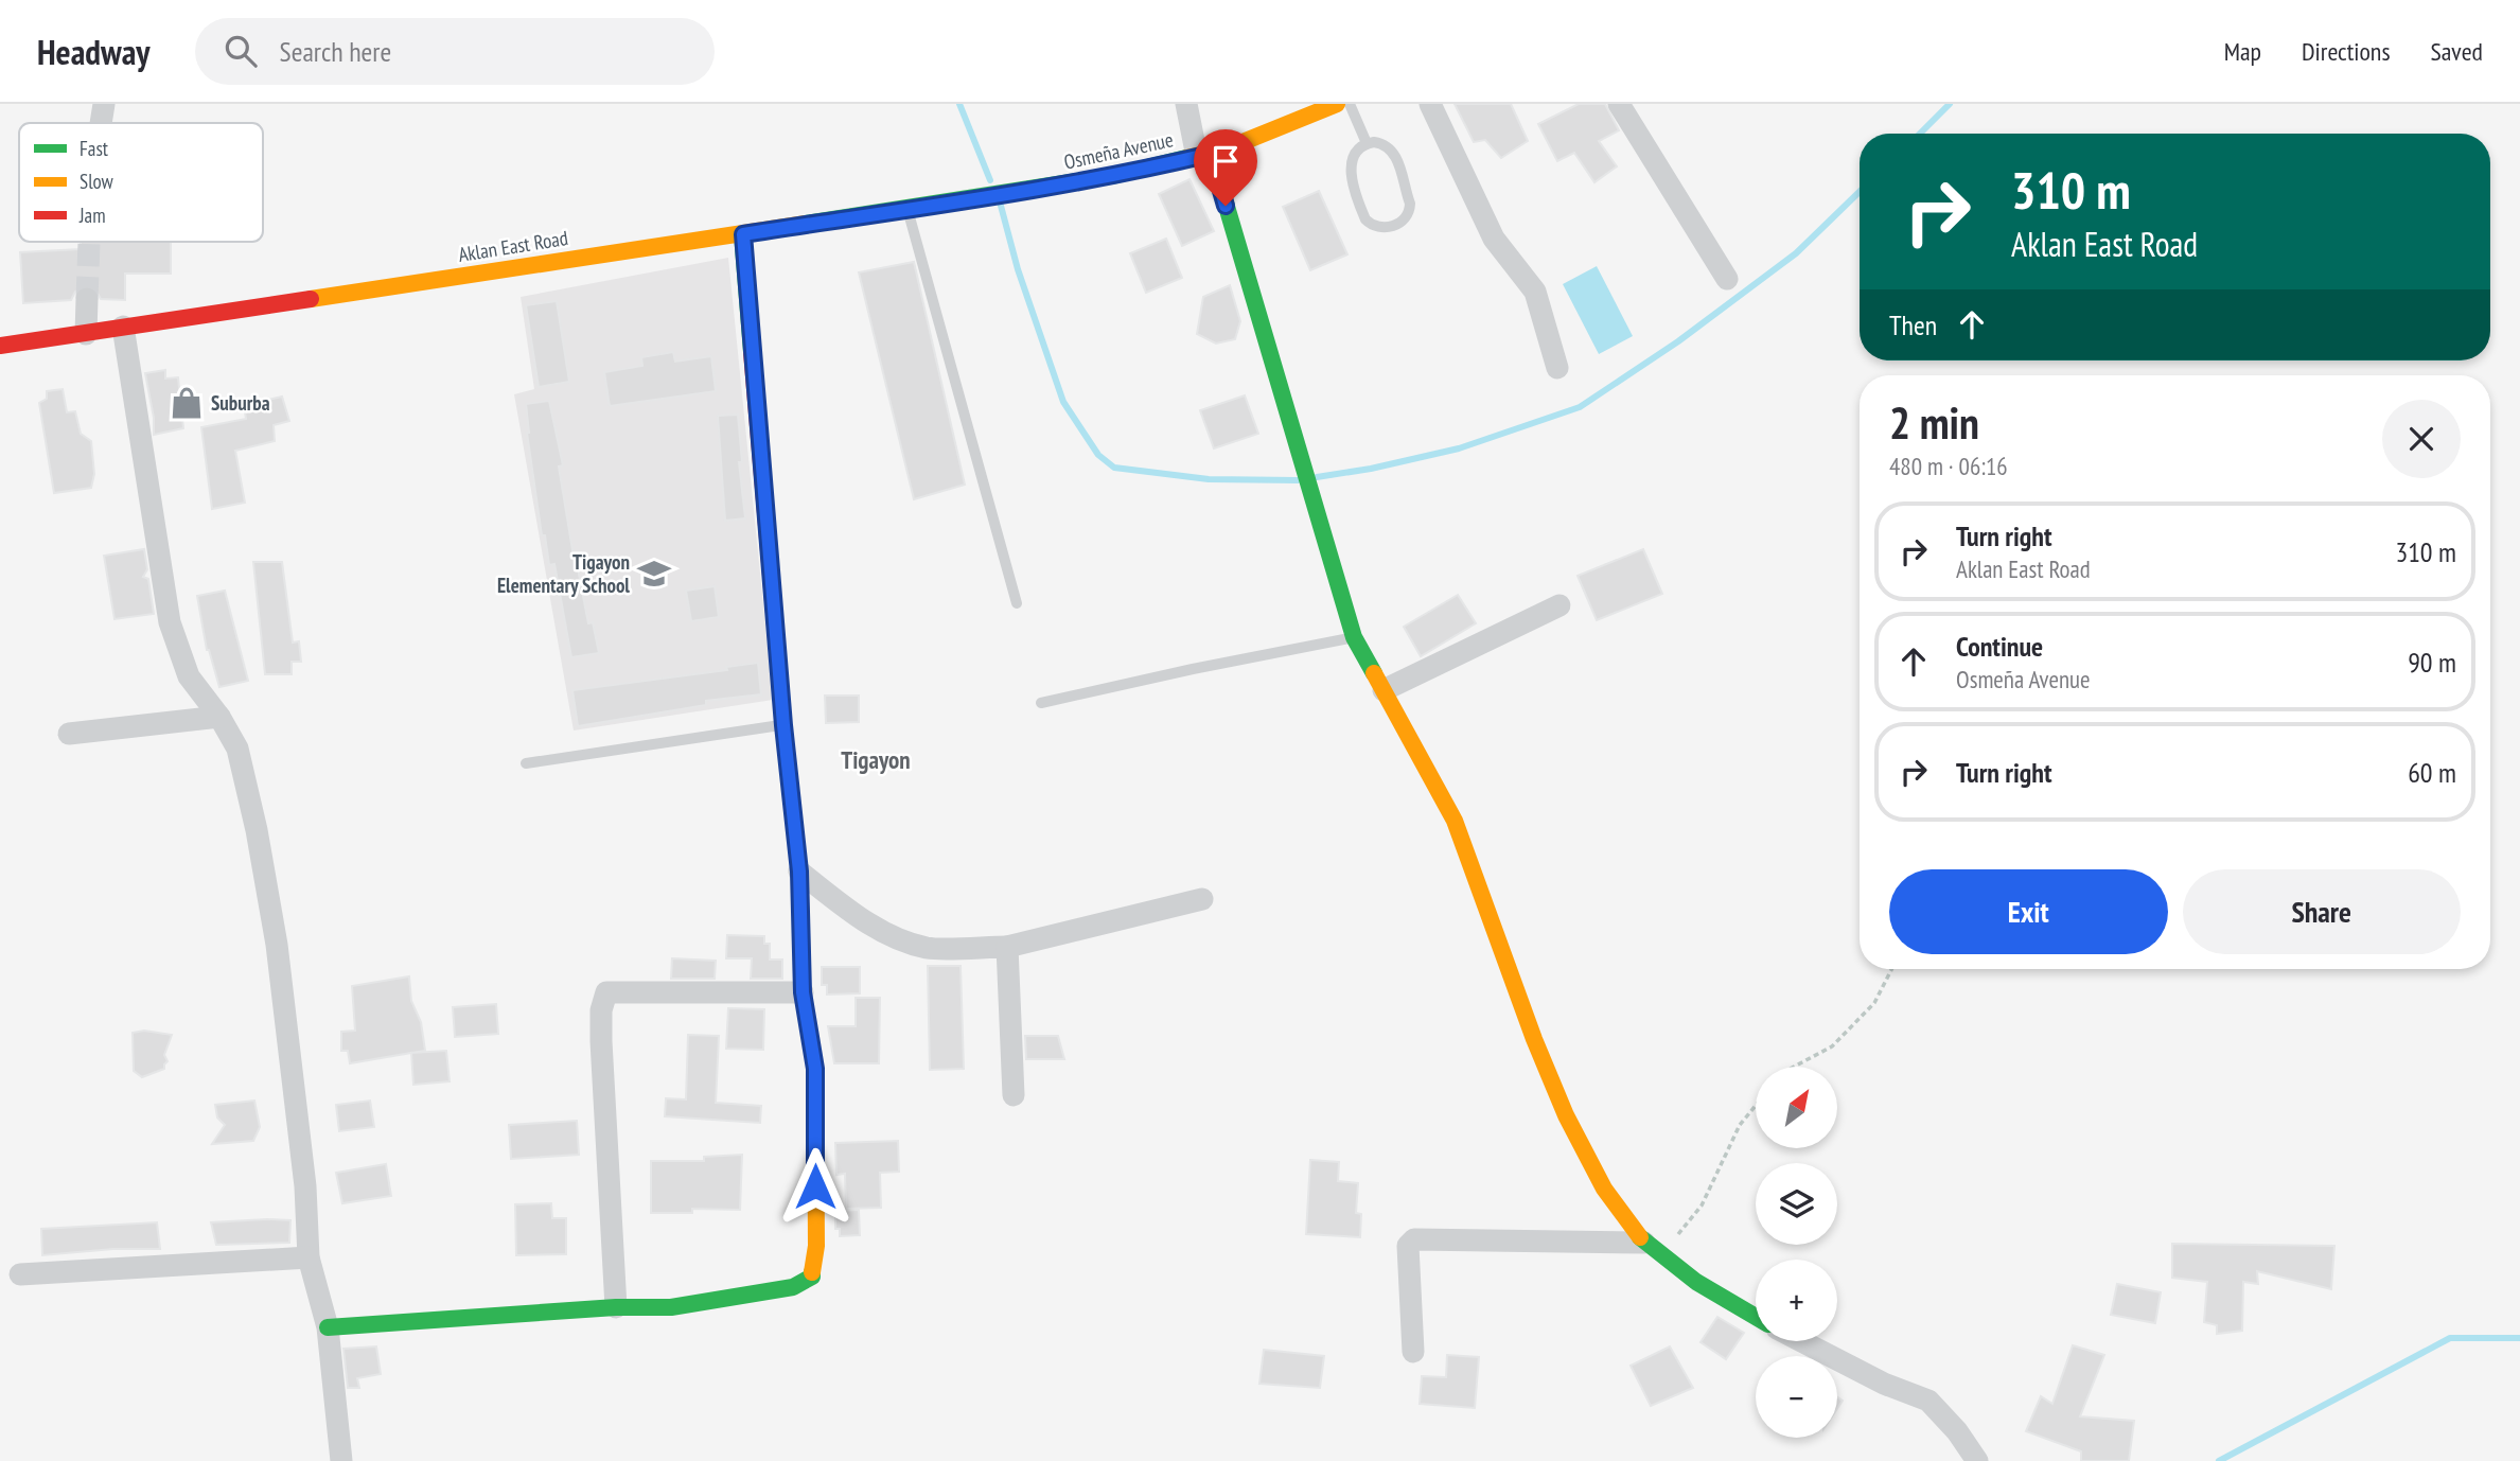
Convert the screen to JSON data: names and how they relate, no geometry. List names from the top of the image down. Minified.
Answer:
{"streets":{"street":["Osmeña Avenue","Aklan East Road"]},"crossings":[["Osmeña Avenue","Aklan East Road"]],"districts":["Tigayon"],"places":{"shop":["Suburba"],"school or university":["Tigayon Elementary School"]},"legend":["Fast","Slow","Jam"],"north":"top right","page":{"header":"Headway","search":"Search here","nav":["Map","Directions","Saved"],"turn":["310 m","Aklan East Road"],"then":"Then","heading":["2 min","480 m · 06:16"],"list":[{"name":"Turn right","note":"Aklan East Road","value":"310 m"},{"name":"Continue","note":"Osmeña Avenue","value":"90 m"},{"name":"Turn right","value":"60 m"}],"buttons":["Exit","Share"],"map_buttons":["+","−"]}}
